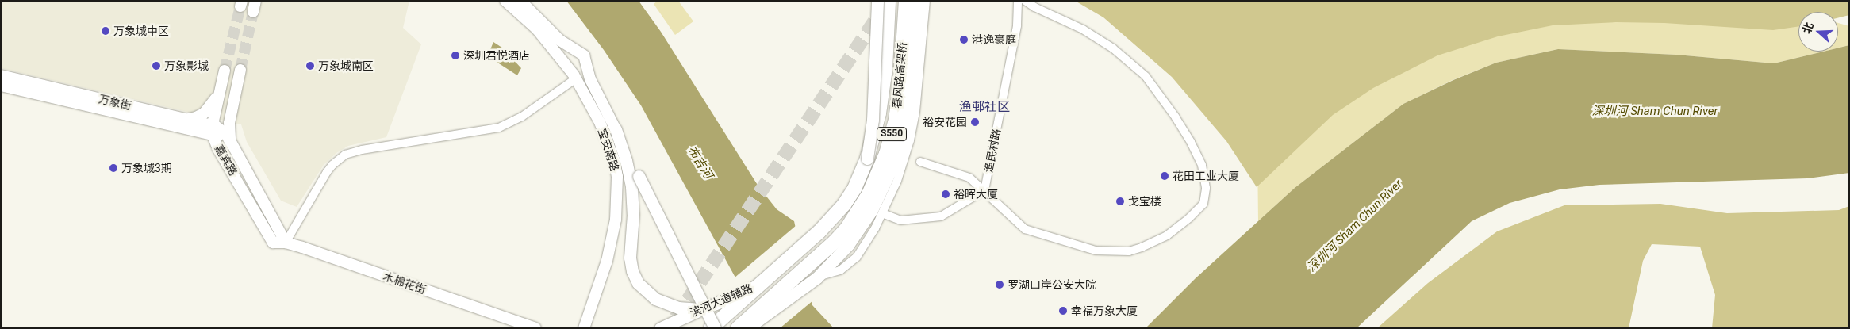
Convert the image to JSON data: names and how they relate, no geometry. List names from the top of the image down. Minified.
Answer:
{"streets":{"highway":["春风路高架桥","S550"],"main road":["滨河大道辅路"],"street":["万象街","宝安南路","渔民村路","嘉宾路","木棉花街"]},"crossings":[["春风路高架桥","S550"],["春风路高架桥","滨河大道辅路"],["万象街","嘉宾路"],["S550","滨河大道辅路"],["嘉宾路","木棉花街"]],"districts":["渔邨社区"],"water":["深圳河 Sham Chun River","布吉河"],"places":["万象城中区","港逸豪庭","深圳君悦酒店","万象影城","万象城南区","裕安花园","万象城3期","花田工业大厦","裕晖大厦","戈宝楼","罗湖口岸公安大院","幸福万象大厦"],"north":"left"}
